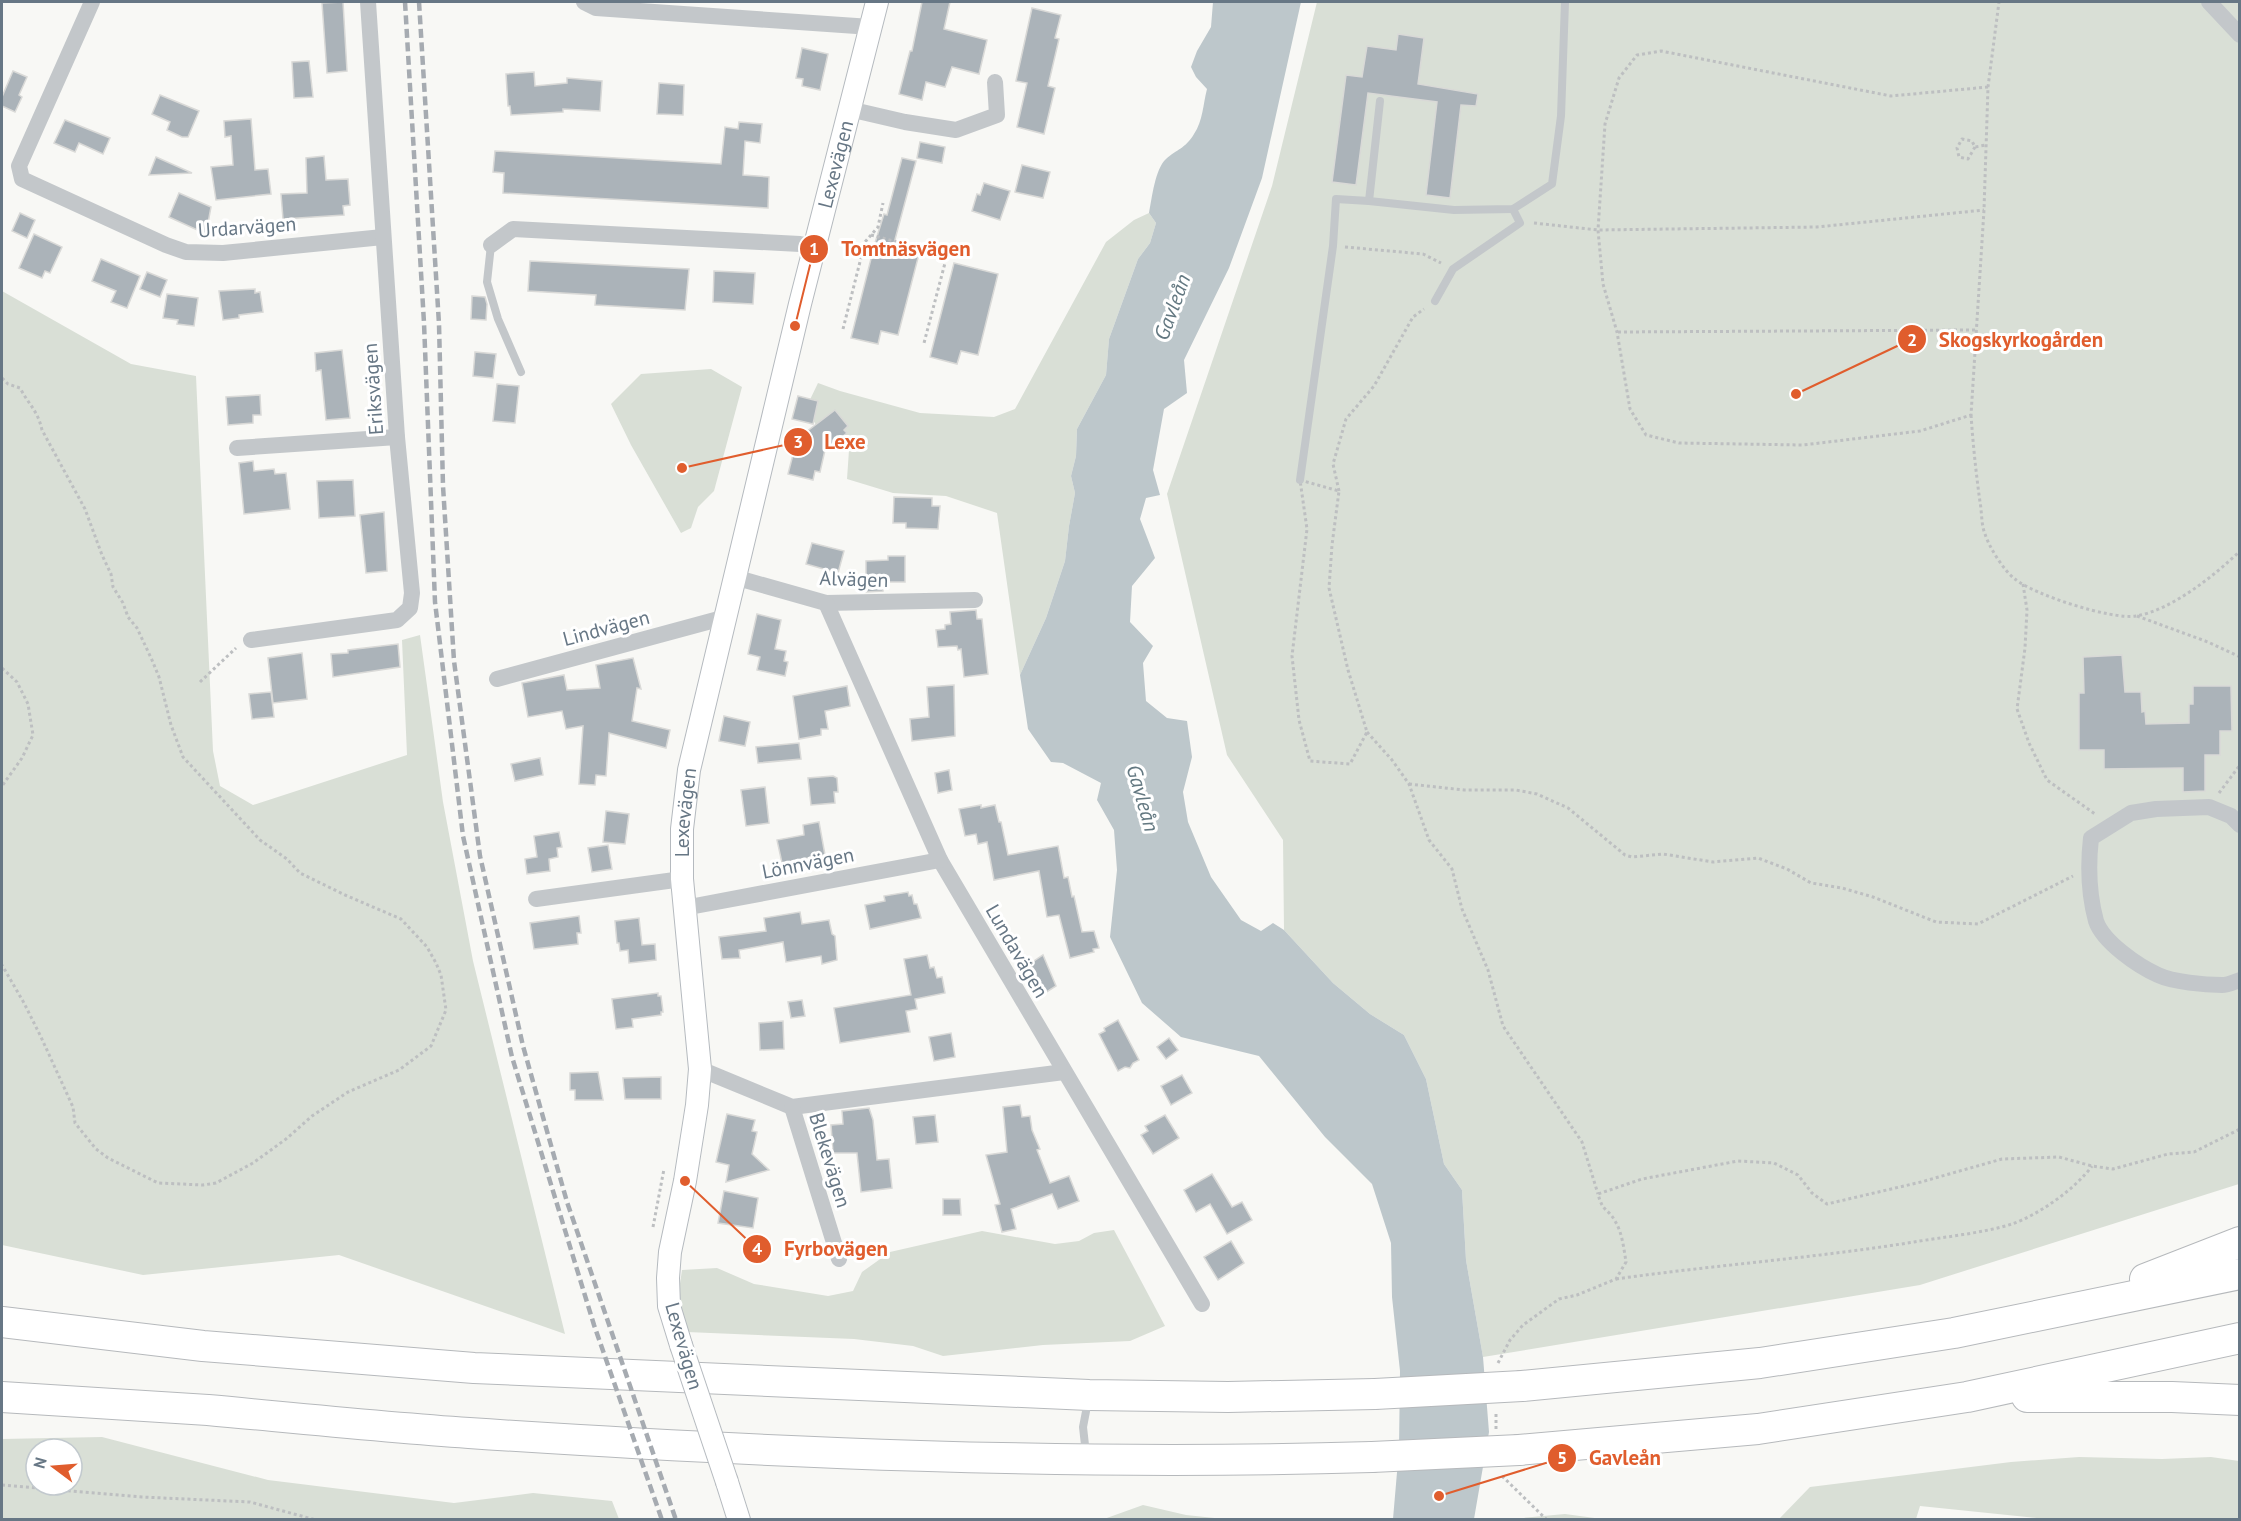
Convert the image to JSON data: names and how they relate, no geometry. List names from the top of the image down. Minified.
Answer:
{"streets":{"street":["Lexevägen","Urdarvägen","Eriksvägen","Alvägen","Lindvägen","Lönnvägen","Lundavägen","Blekevägen"]},"crossings":[["Lexevägen","Alvägen"],["Lexevägen","Lindvägen"],["Lexevägen","Lönnvägen"],["Urdarvägen","Eriksvägen"],["Alvägen","Lundavägen"],["Lönnvägen","Lundavägen"]],"water":["Gavleån"],"places":["Tomtnäsvägen","Skogskyrkogården","Lexe","Fyrbovägen","Gavleån"],"north":"left"}
